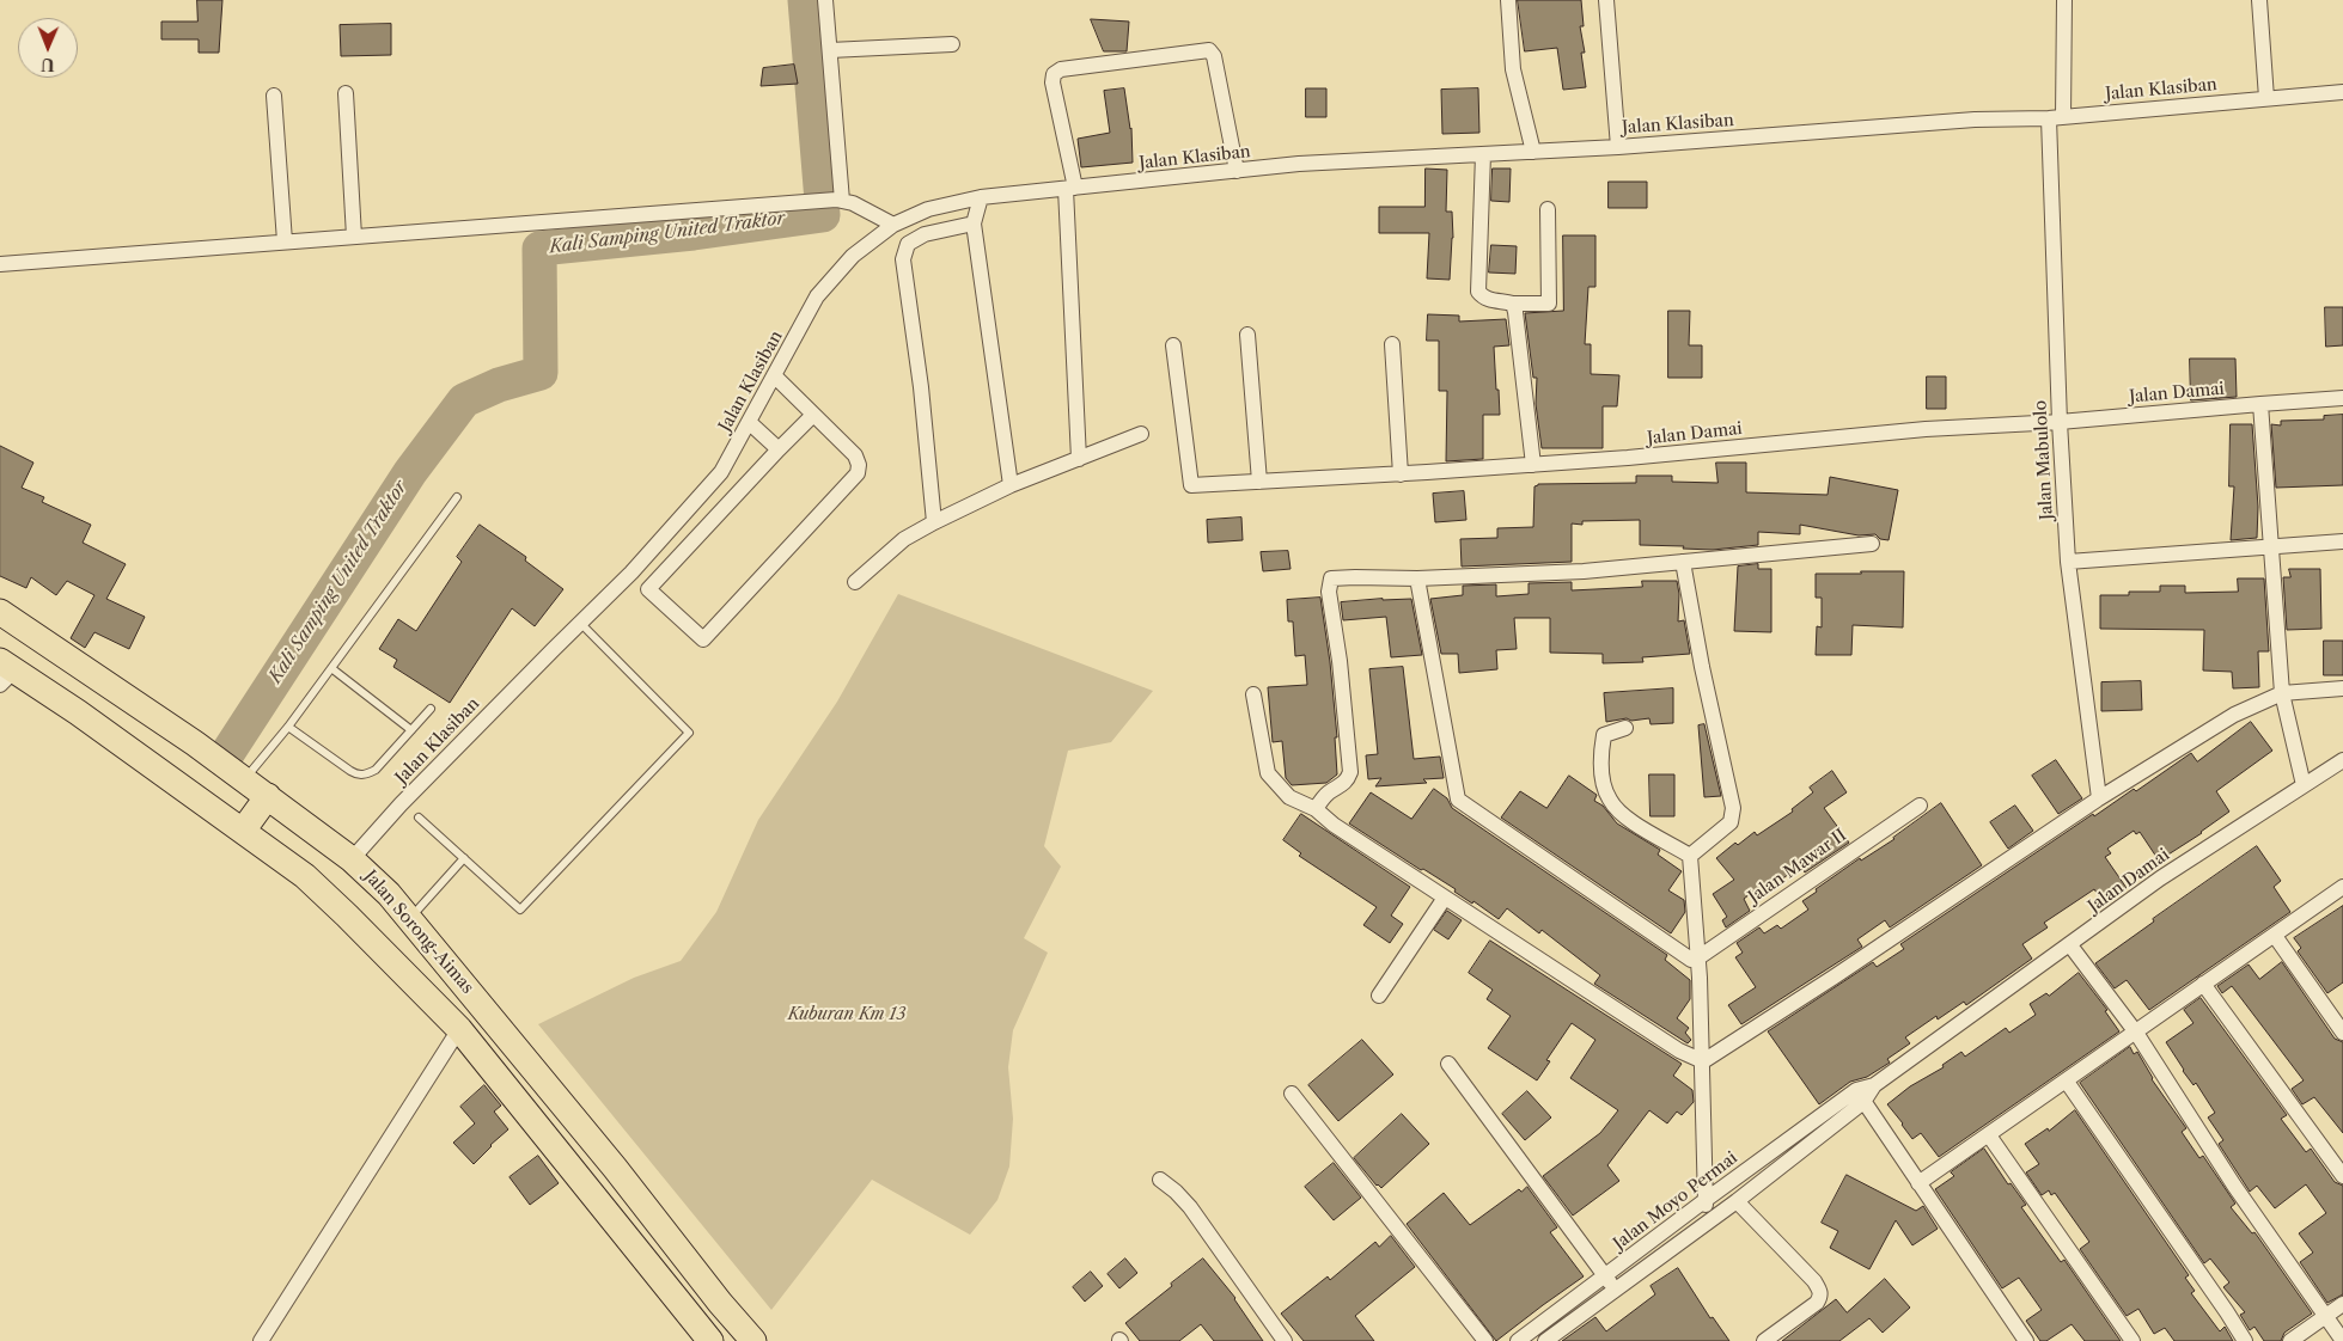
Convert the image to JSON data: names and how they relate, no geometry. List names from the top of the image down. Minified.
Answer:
{"streets":{"highway":["Jalan Sorong-Aimas"],"street":["Jalan Klasiban","Jalan Damai","Jalan Mabulolo","Jalan Mawar II","Jalan Moyo Permai"]},"crossings":[["Jalan Klasiban","Jalan Mabulolo"],["Jalan Klasiban","Jalan Sorong-Aimas"],["Jalan Damai","Jalan Mabulolo"],["Jalan Damai","Jalan Moyo Permai"]],"water":["Kali Samping United Traktor"],"parks":["Kuburan Km 13"],"north":"bottom"}
